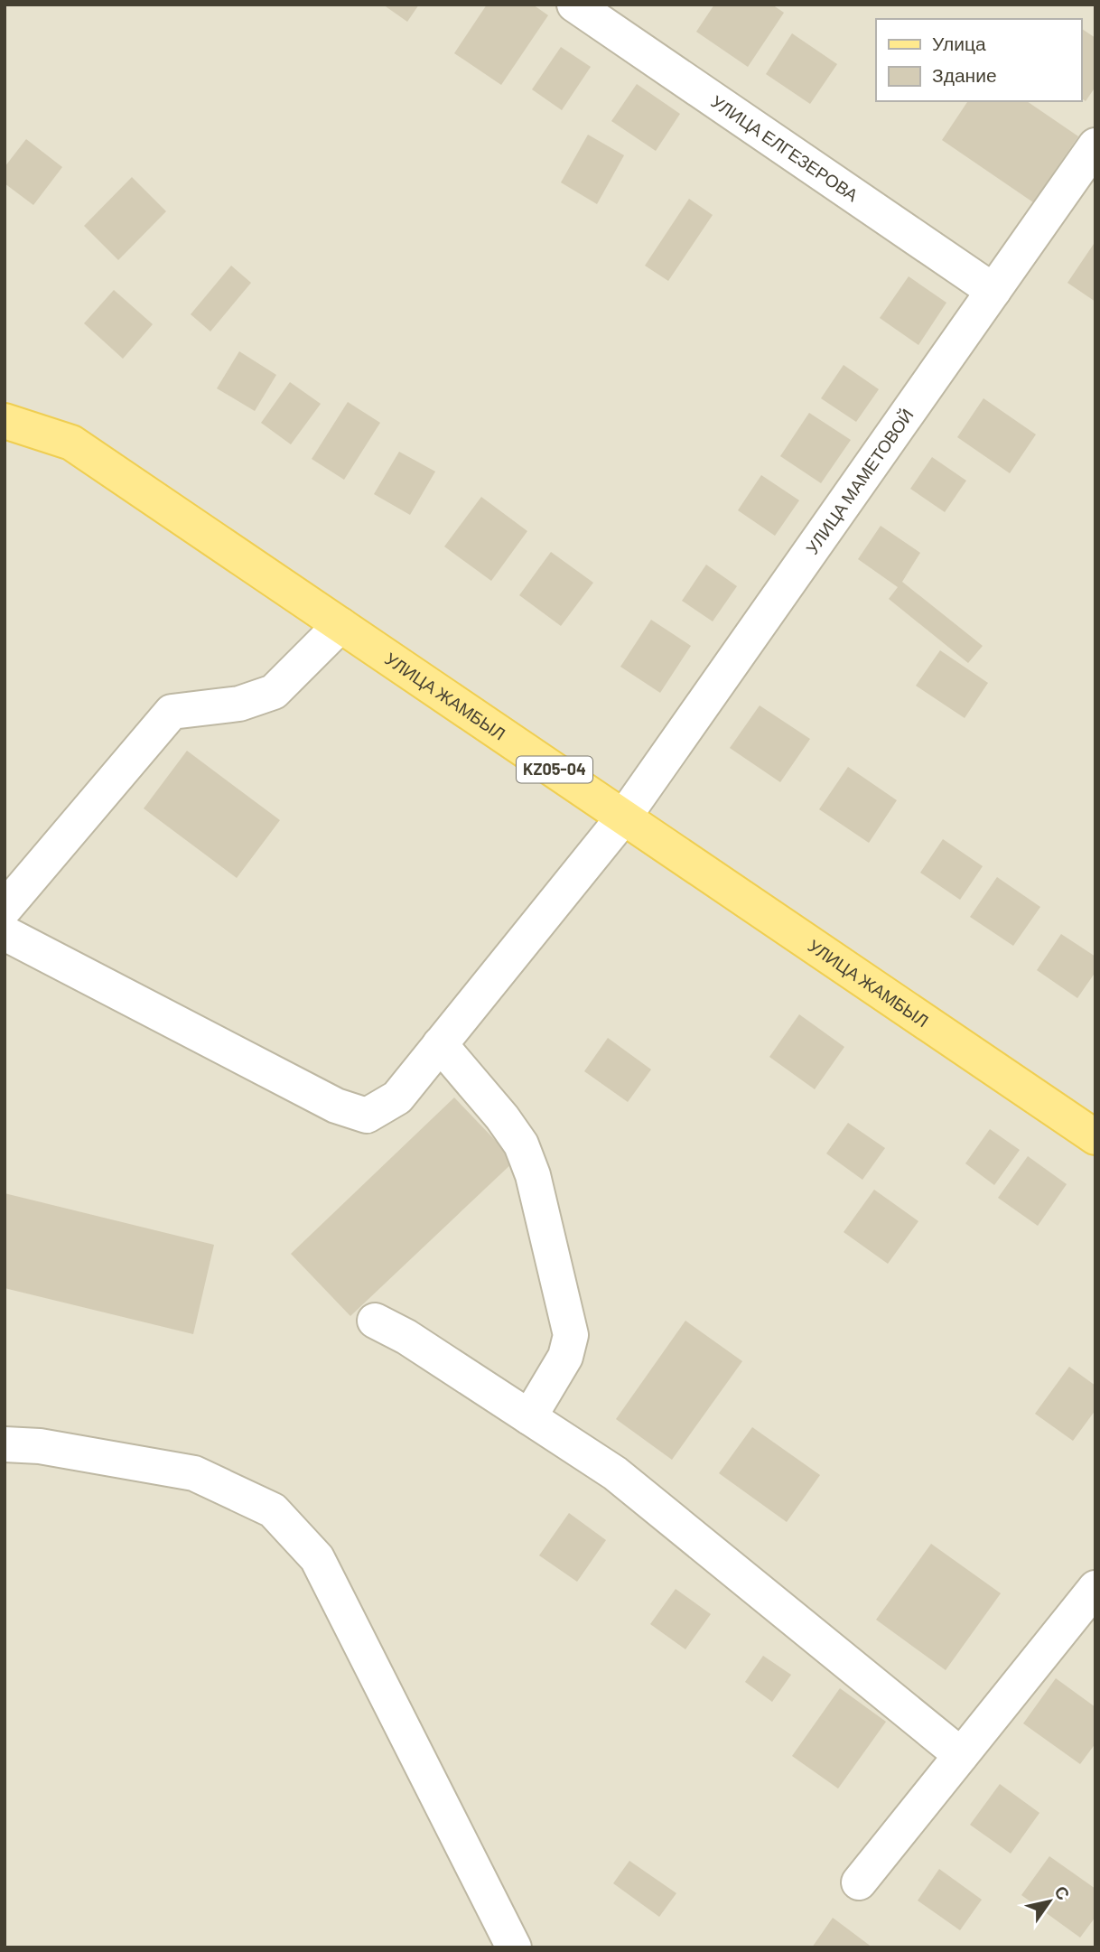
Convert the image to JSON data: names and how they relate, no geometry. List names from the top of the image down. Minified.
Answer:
{"streets":{"main road":["УЛИЦА ЖАМБЫЛ","KZ05-04"],"street":["УЛИЦА ЕЛГЕЗЕРОВА","УЛИЦА МАМЕТОВОЙ"]},"crossings":[["УЛИЦА ЕЛГЕЗЕРОВА","УЛИЦА МАМЕТОВОЙ"],["УЛИЦА МАМЕТОВОЙ","УЛИЦА ЖАМБЫЛ"]],"legend":["Улица","Здание"],"north":"top right"}
